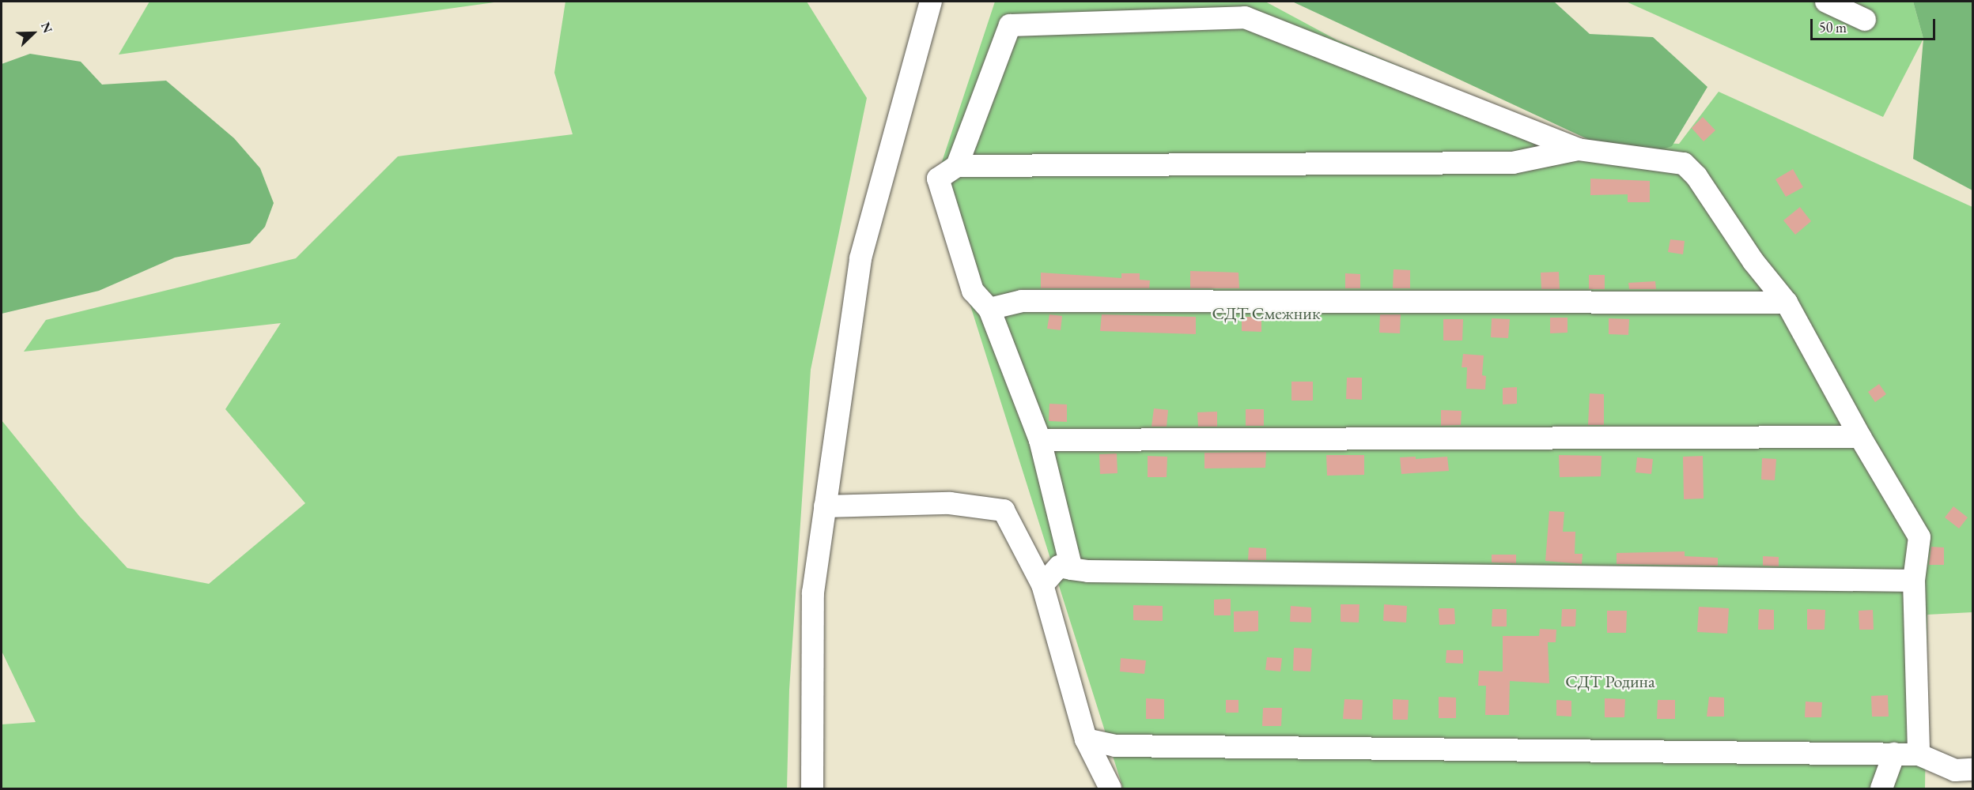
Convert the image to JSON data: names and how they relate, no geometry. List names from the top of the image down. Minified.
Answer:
{"parks":["СДТ Смежник","СДТ Родина"],"scale_bar":"50 m","north":"top right"}
